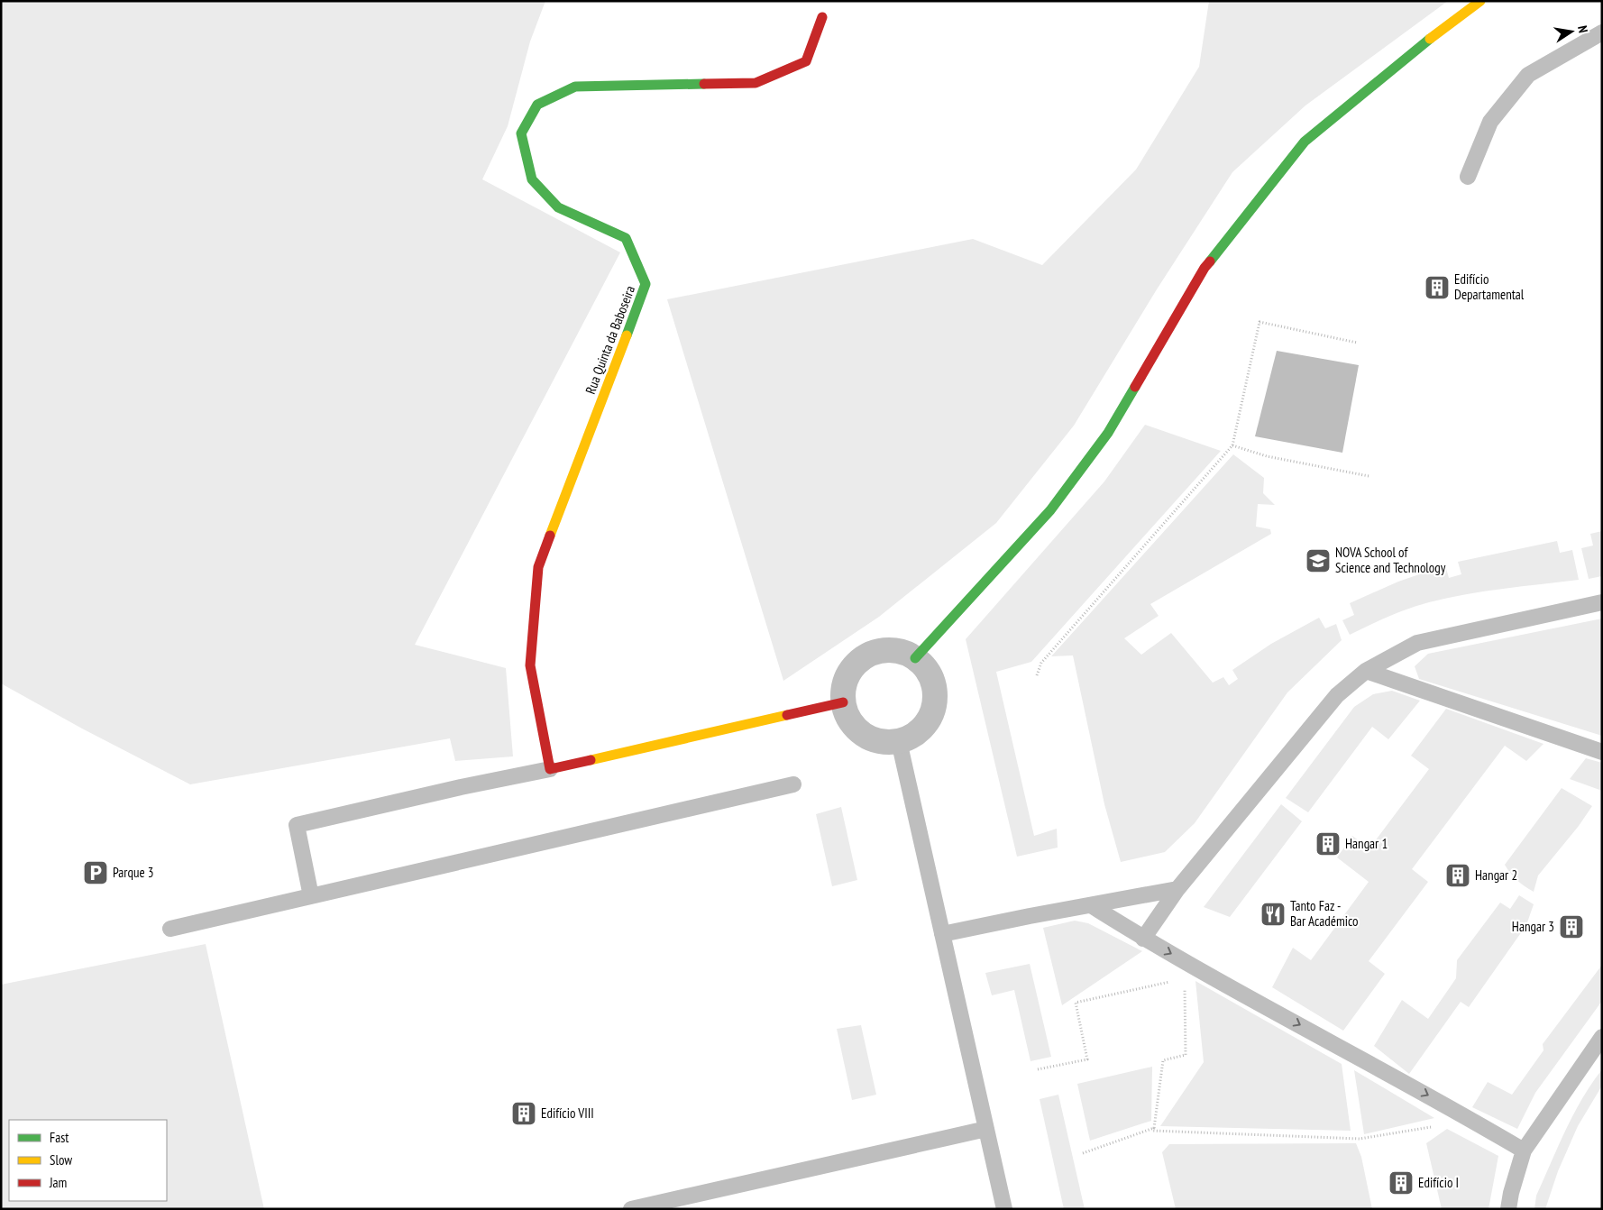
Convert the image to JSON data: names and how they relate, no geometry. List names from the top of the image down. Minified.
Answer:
{"streets":{"street":["Rua Quinta da Baboseira"]},"places":{"building":["Edifício Departamental","Hangar 1","Hangar 2","Hangar 3","Edifício VIII","Edifício I"],"school or university":["NOVA School of Science and Technology"],"parking":["Parque 3"],"restaurant":["Tanto Faz - Bar Académico"]},"legend":["Fast","Slow","Jam"],"north":"right"}
